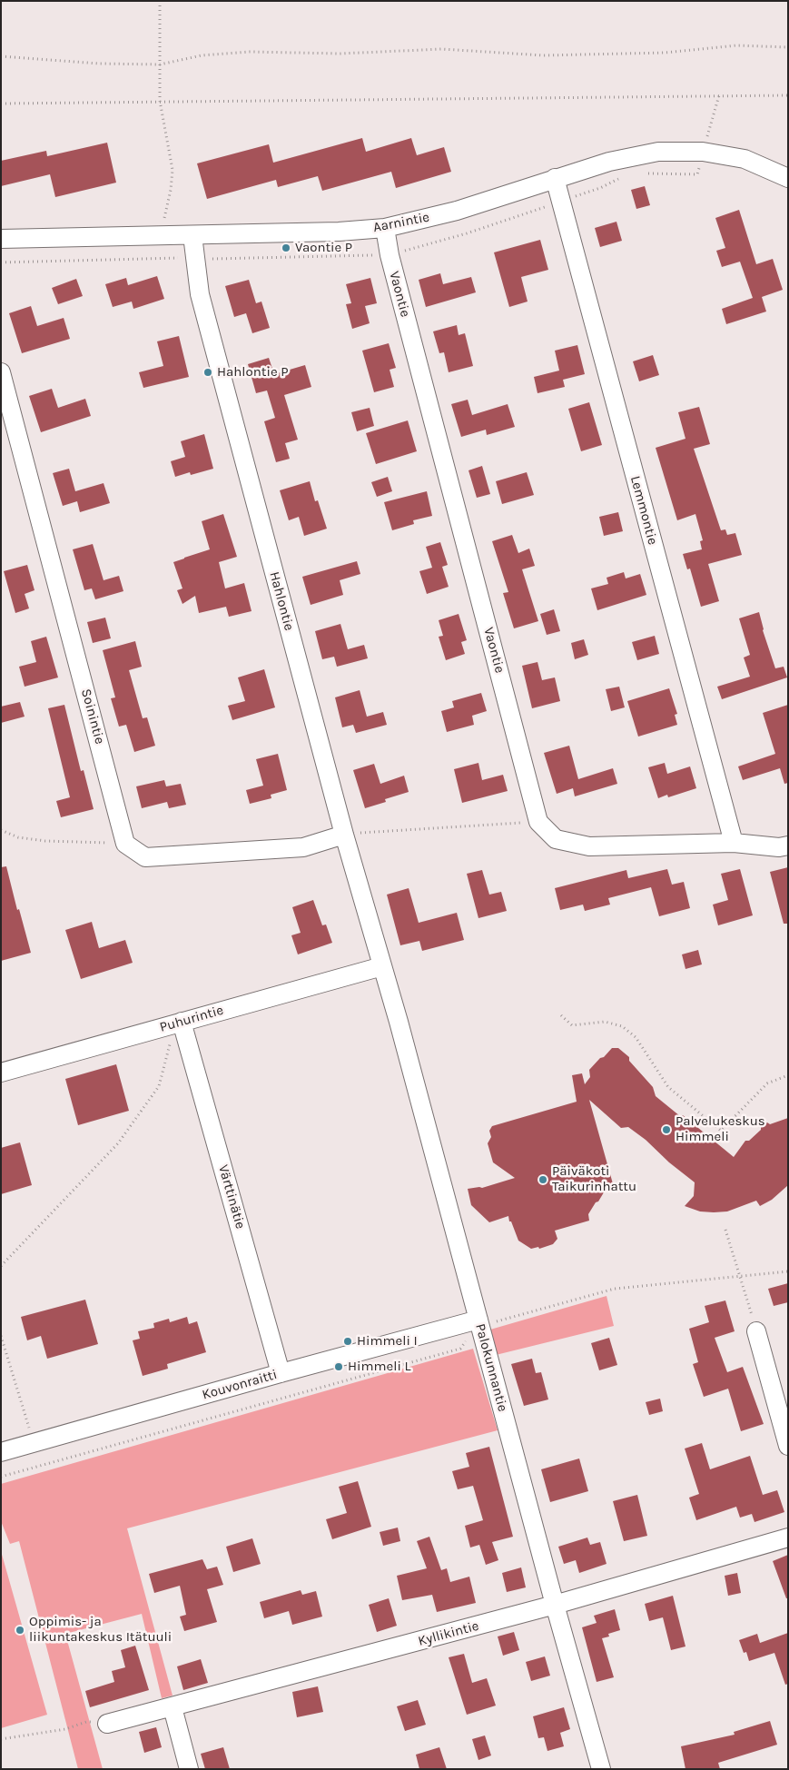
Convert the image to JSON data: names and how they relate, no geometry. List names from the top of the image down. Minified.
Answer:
{"streets":{"street":["Aarnintie","Vaontie","Lemmontie","Hahlontie","Soinintie","Puhurintie","Värttinätie","Palokunnantie","Kouvonraitti","Kyllikintie"]},"crossings":[["Aarnintie","Vaontie"],["Aarnintie","Lemmontie"],["Aarnintie","Hahlontie"],["Hahlontie","Puhurintie"],["Hahlontie","Palokunnantie"],["Puhurintie","Värttinätie"],["Puhurintie","Palokunnantie"],["Värttinätie","Kouvonraitti"],["Palokunnantie","Kouvonraitti"],["Palokunnantie","Kyllikintie"]],"places":["Vaontie P","Hahlontie P","Palvelukeskus Himmeli","Päiväkoti Taikurinhattu","Himmeli I","Himmeli L","Oppimis- ja liikuntakeskus Itätuuli"]}
